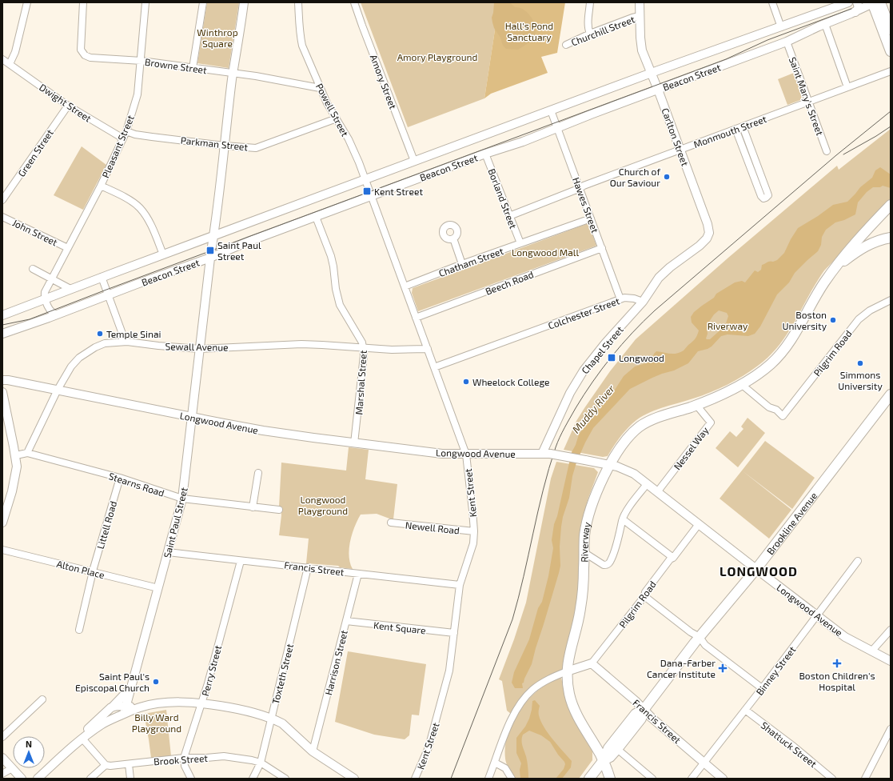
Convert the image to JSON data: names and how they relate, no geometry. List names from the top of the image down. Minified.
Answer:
{"streets":{"highway":["Brookline Avenue","Riverway"],"main road":["Beacon Street","Carlton Street","Chapel Street","Longwood Avenue","Saint Paul Street","Francis Street"],"street":["Churchill Street","Browne Street","Amory Street","Saint Mary's Street","Dwight Street","Powell Street","Monmouth Street","Parkman Street","Pleasant Street","Green Street","Borland Street","Hawes Street","John Street","Chatham Street","Beech Road","Colchester Street","Sewall Avenue","Pilgrim Road","Marshal Street","Nessel Way","Stearns Road","Kent Street","Littell Road","Newell Road","Alton Place","Kent Square","Harrison Street","Perry Street","Binney Street","Toxteth Street","Shattuck Street","Brook Street"]},"crossings":[["Churchill Street","Carlton Street"],["Browne Street","Powell Street"],["Browne Street","Pleasant Street"],["Browne Street","Saint Paul Street"],["Beacon Street","Amory Street"],["Beacon Street","Saint Mary's Street"],["Beacon Street","Powell Street"],["Beacon Street","Carlton Street"],["Beacon Street","Pleasant Street"],["Beacon Street","Borland Street"],["Beacon Street","Hawes Street"],["Beacon Street","Marshal Street"],["Beacon Street","Kent Street"],["Beacon Street","Saint Paul Street"],["Saint Mary's Street","Monmouth Street"],["Dwight Street","Pleasant Street"],["Dwight Street","Green Street"],["Powell Street","Parkman Street"],["Powell Street","Kent Street"],["Monmouth Street","Carlton Street"],["Monmouth Street","Borland Street"],["Monmouth Street","Hawes Street"],["Carlton Street","Colchester Street"],["Carlton Street","Chapel Street"],["Parkman Street","Pleasant Street"],["Parkman Street","Saint Paul Street"],["Pleasant Street","John Street"],["Borland Street","Chatham Street"],["Hawes Street","Chatham Street"],["Hawes Street","Beech Road"],["Hawes Street","Colchester Street"],["Chatham Street","Kent Street"],["Beech Road","Kent Street"],["Colchester Street","Chapel Street"],["Colchester Street","Kent Street"],["Sewall Avenue","Marshal Street"],["Sewall Avenue","Longwood Avenue"],["Sewall Avenue","Stearns Road"],["Sewall Avenue","Kent Street"],["Sewall Avenue","Saint Paul Street"],["Chapel Street","Longwood Avenue"],["Pilgrim Road","Longwood Avenue"],["Pilgrim Road","Riverway"],["Pilgrim Road","Francis Street"],["Marshal Street","Longwood Avenue"],["Longwood Avenue","Nessel Way"],["Longwood Avenue","Kent Street"],["Longwood Avenue","Saint Paul Street"],["Longwood Avenue","Brookline Avenue"],["Longwood Avenue","Riverway"],["Longwood Avenue","Binney Street"],["Nessel Way","Riverway"],["Stearns Road","Saint Paul Street"],["Stearns Road","Littell Road"],["Kent Street","Newell Road"],["Kent Street","Francis Street"],["Kent Street","Kent Square"],["Saint Paul Street","Francis Street"],["Saint Paul Street","Alton Place"],["Brookline Avenue","Riverway"],["Brookline Avenue","Francis Street"],["Littell Road","Alton Place"],["Francis Street","Harrison Street"],["Francis Street","Perry Street"],["Francis Street","Binney Street"],["Francis Street","Toxteth Street"],["Kent Square","Harrison Street"],["Perry Street","Brook Street"],["Binney Street","Shattuck Street"],["Toxteth Street","Brook Street"]],"districts":["LONGWOOD"],"water":["Muddy River"],"parks":["Hall's Pond Sanctuary","Winthrop Square","Amory Playground","Longwood Mall","Riverway","Longwood Playground","Billy Ward Playground"],"places":{"other":["Church of Our Saviour","Boston University","Temple Sinai","Simmons University","Wheelock College","Saint Paul's Episcopal Church"],"transit":["Kent Street","Saint Paul Street","Longwood"],"health":["Boston Children's Hospital","Dana-Farber Cancer Institute"]},"north":"top"}
